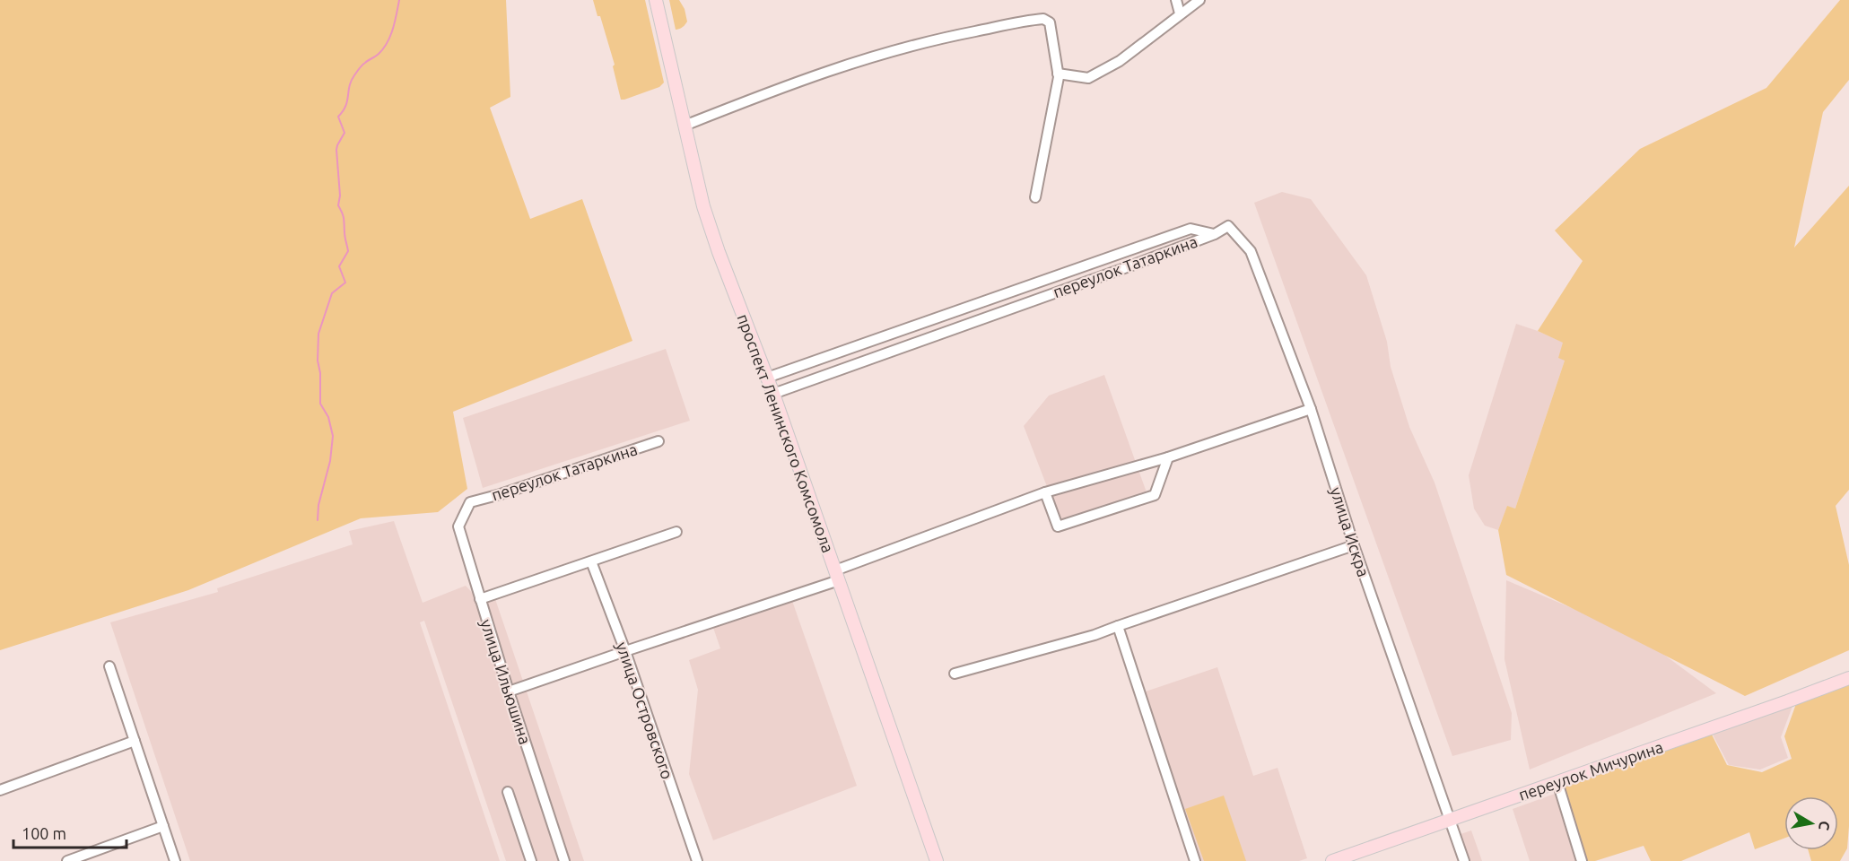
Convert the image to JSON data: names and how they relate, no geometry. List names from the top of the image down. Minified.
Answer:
{"streets":{"main road":["проспект Ленинского Комсомола","переулок Мичурина"],"street":["переулок Татаркина","улица Искра","улица Ильюшина","улица Островского"]},"crossings":[["переулок Татаркина","проспект Ленинского Комсомола"],["переулок Татаркина","улица Искра"],["переулок Татаркина","улица Ильюшина"],["улица Искра","переулок Мичурина"]],"scale_bar":"100 m","north":"right"}
